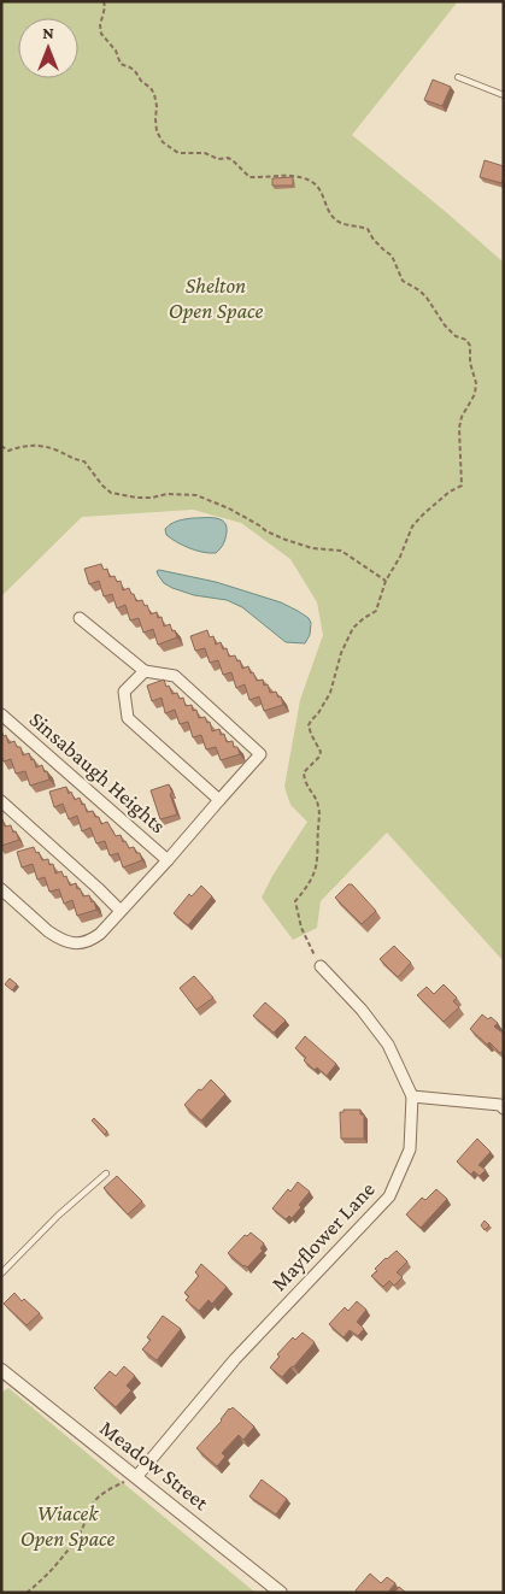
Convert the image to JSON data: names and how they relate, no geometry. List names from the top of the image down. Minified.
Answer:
{"streets":{"street":["Sinsabaugh Heights","Mayflower Lane","Meadow Street"]},"crossings":[["Mayflower Lane","Meadow Street"]],"parks":["Shelton Open Space","Wiacek Open Space"],"north":"top"}
